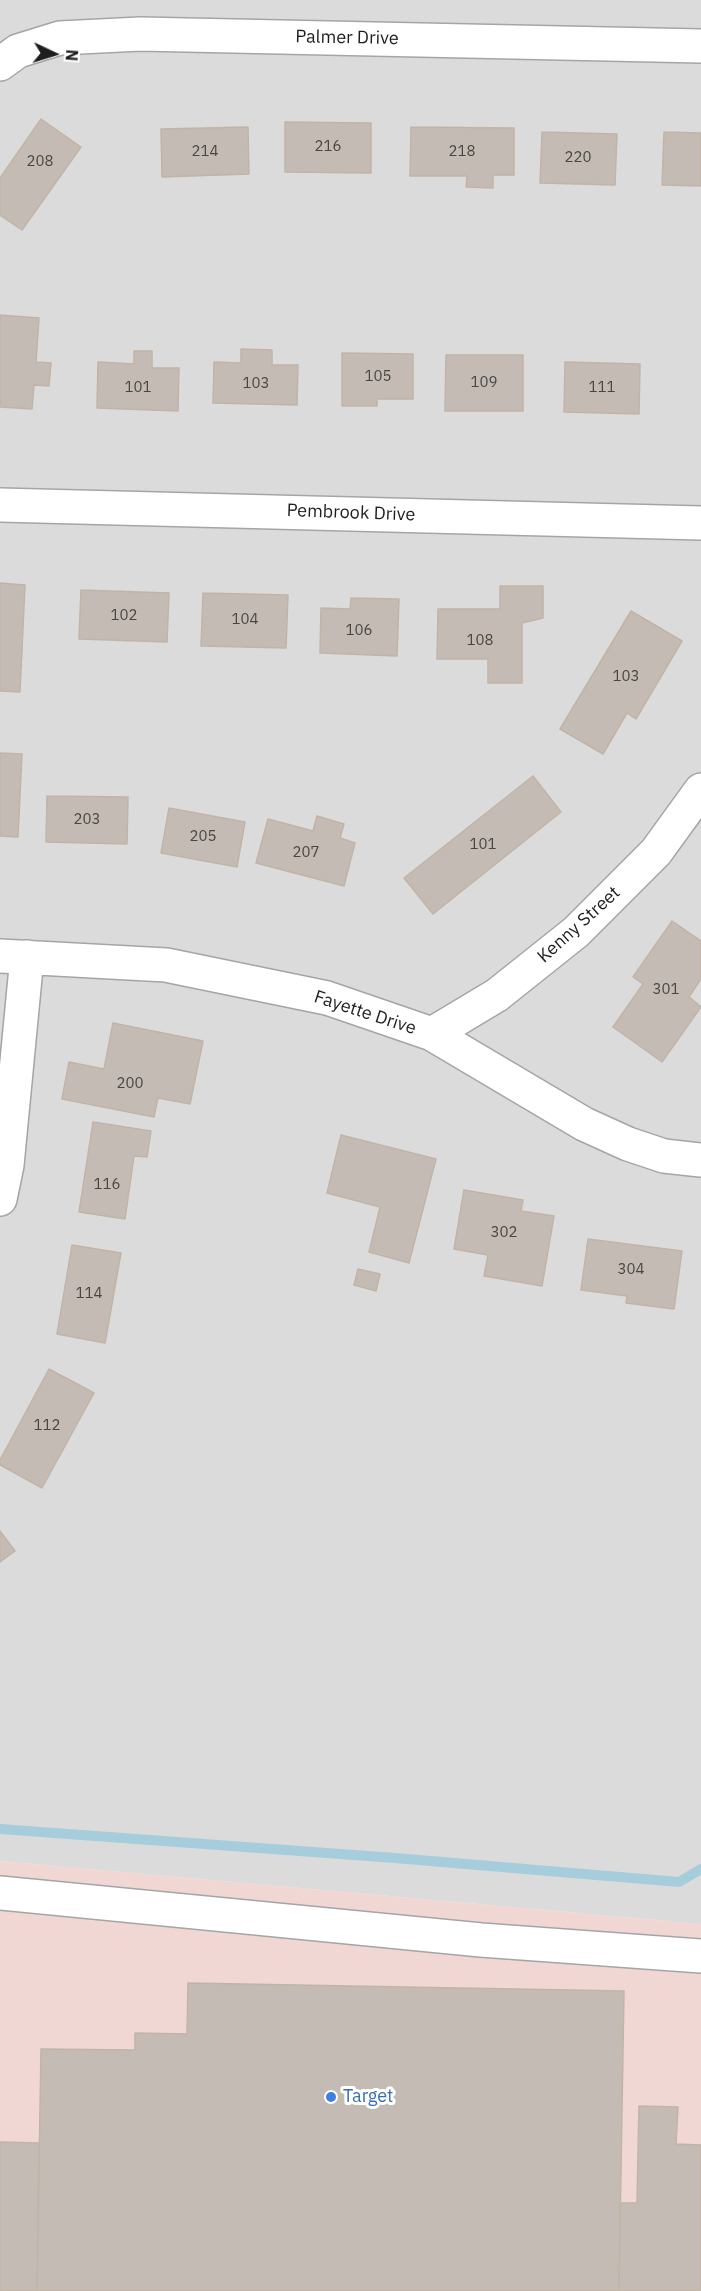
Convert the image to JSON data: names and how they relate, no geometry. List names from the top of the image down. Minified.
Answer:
{"streets":{"street":["Palmer Drive","Pembrook Drive","Kenny Street","Fayette Drive"]},"crossings":[["Kenny Street","Fayette Drive"]],"places":["Target"],"house_numbers":["216","214","218","220","208","105","109","103","101","111","102","104","106","108","103","203","205","101","207","301","200","116","302","304","114","112"],"north":"right"}
